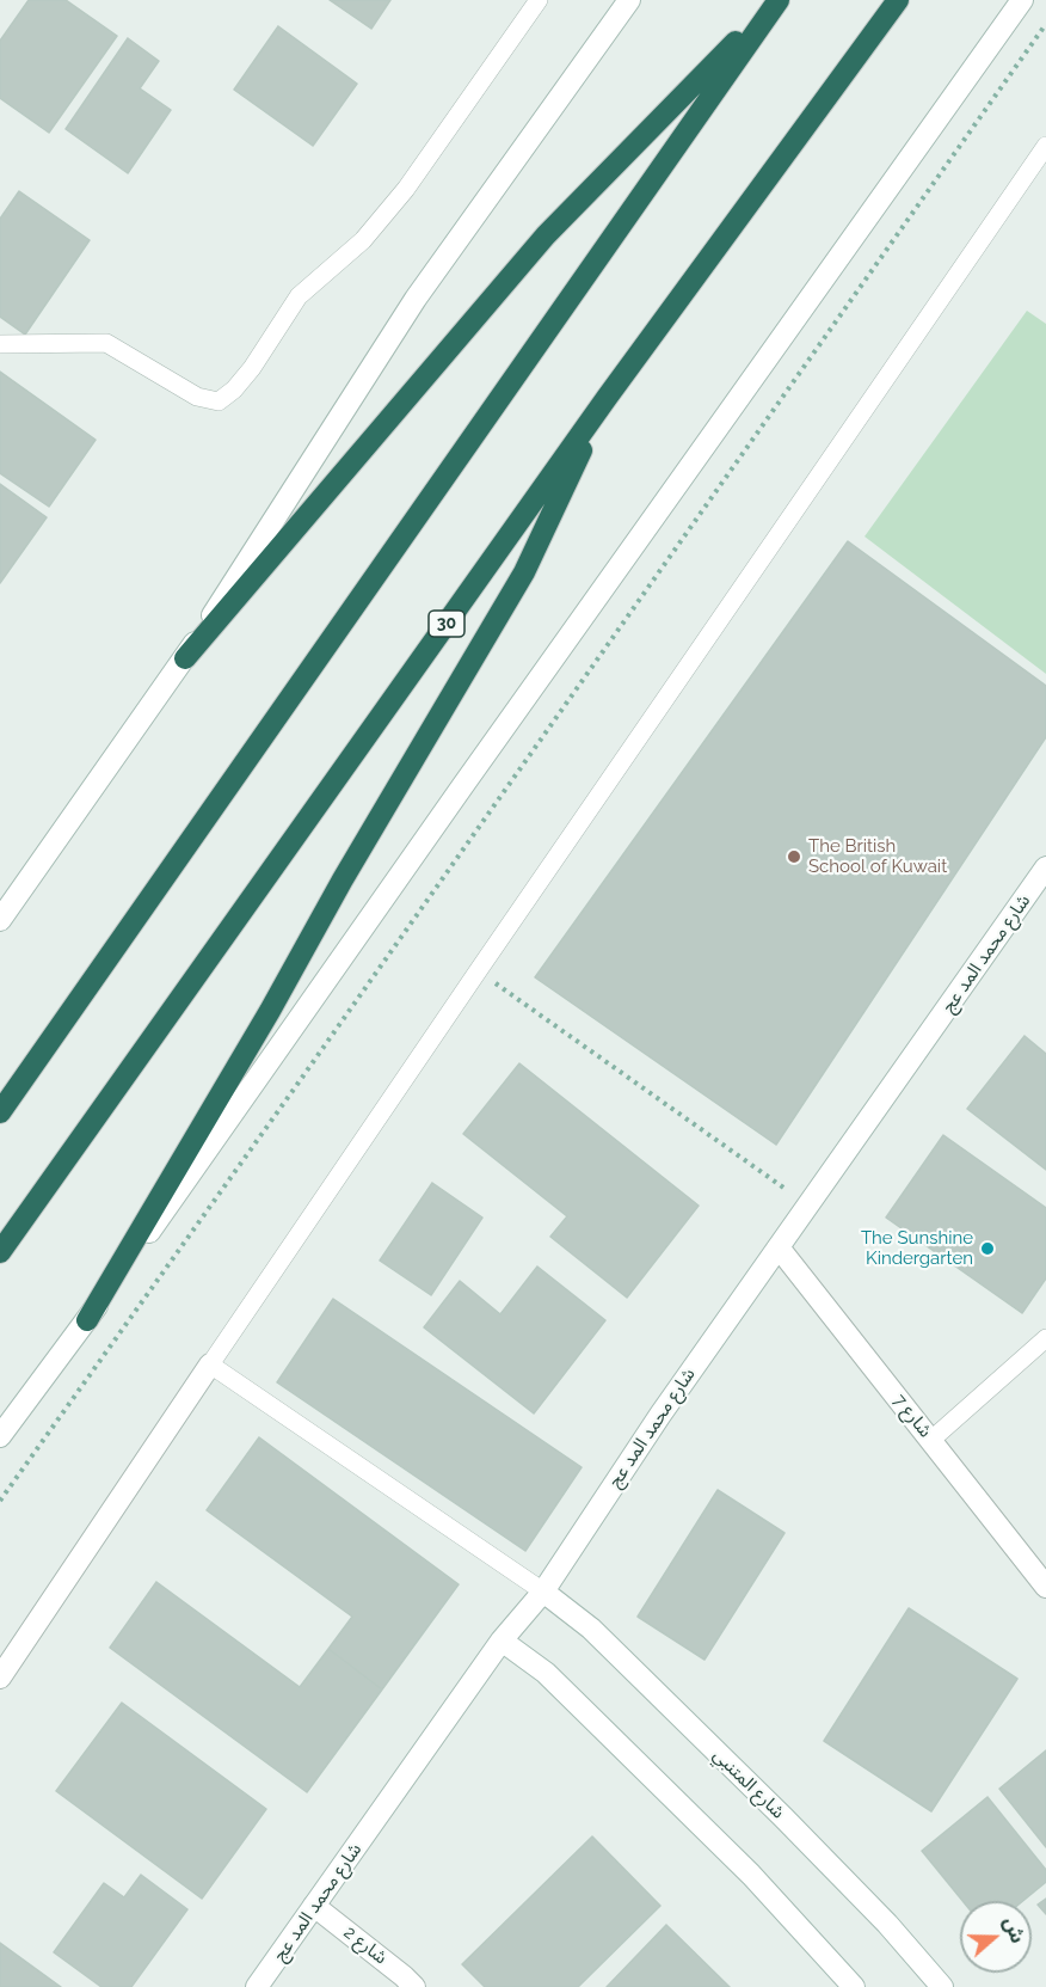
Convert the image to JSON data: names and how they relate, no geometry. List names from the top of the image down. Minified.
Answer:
{"streets":{"highway":["30"],"street":["شارع محمد المد عج","شارع 7","شارع المتنبي","شارع 2"]},"crossings":[["شارع محمد المد عج","شارع 7"],["شارع محمد المد عج","شارع المتنبي"],["شارع محمد المد عج","شارع 2"]],"places":["The British School of Kuwait","The Sunshine Kindergarten"],"north":"right"}
